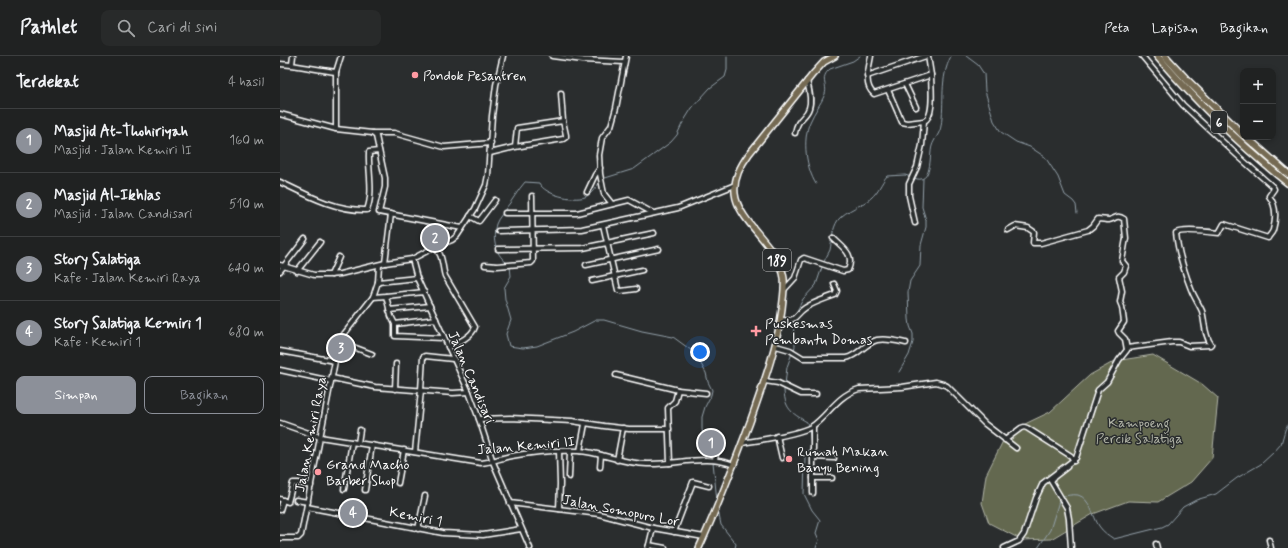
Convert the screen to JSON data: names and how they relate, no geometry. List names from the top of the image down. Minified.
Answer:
{"streets":{"highway":["6"],"main road":["189"],"street":["Jalan Candisari","Jalan Kemiri Raya","Jalan Kemiri II","Jalan Somopuro Lor","Kemiri 1"]},"crossings":[["189","Jalan Kemiri II"],["189","Jalan Somopuro Lor"],["Jalan Candisari","Jalan Kemiri II"],["Jalan Candisari","Jalan Somopuro Lor"],["Jalan Candisari","Kemiri 1"],["Jalan Kemiri Raya","Jalan Kemiri II"],["Jalan Kemiri Raya","Kemiri 1"]],"parks":["Kampoeng Percik Salatiga"],"places":{"other":["Pondok Pesantren","Rumah Makan Banyu Bening","Grand Macho Barber Shop"],"health":["Puskesmas Pembantu Domas"]},"page":{"header":"Pathlet","search":"Cari di sini","nav":["Peta","Lapisan","Bagikan"],"heading":["Terdekat","4 hasil"],"map_buttons":["+","−"],"list":[{"mark":"1","name":"Masjid At-Thohiriyah","note":"Masjid · Jalan Kemiri II","value":"160 m"},{"mark":"2","name":"Masjid Al-Ikhlas","note":"Masjid · Jalan Candisari","value":"510 m"},{"mark":"3","name":"Story Salatiga","note":"Kafe · Jalan Kemiri Raya","value":"640 m"},{"mark":"4","name":"Story Salatiga Kemiri 1","note":"Kafe · Kemiri 1","value":"680 m"}],"pins":["2","3","1","4"],"buttons":["Simpan","Bagikan"]}}
